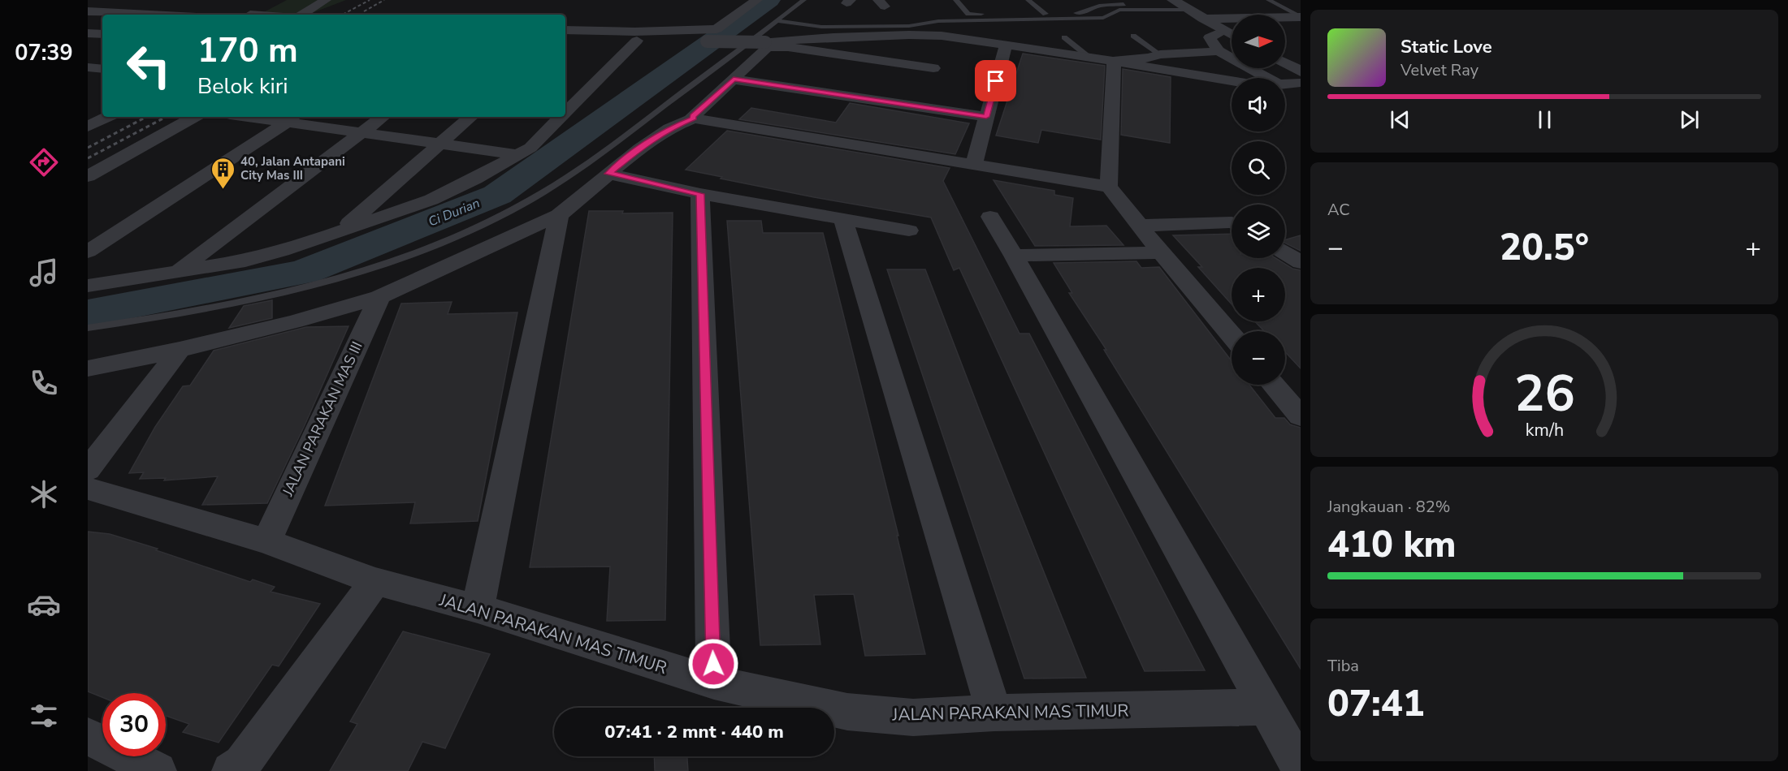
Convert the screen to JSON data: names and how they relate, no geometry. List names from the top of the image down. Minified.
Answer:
{"streets":{"street":["JALAN PARAKAN MAS III","JALAN PARAKAN MAS TIMUR"]},"crossings":[["JALAN PARAKAN MAS III","JALAN PARAKAN MAS TIMUR"]],"water":["Ci Durian"],"places":{"building":["40, Jalan Antapani City Mas III"]},"north":"right","page":{"tabs":"07:39","map_buttons":["+","−"],"turn":["170 m","Belok kiri"],"song":["Static Love","Velvet Ray"],"tile":["AC",["Jangkauan · 82%","410 km"],["Tiba","07:41"]],"heat":["−","20.5°","+"],"limit":"30","trip":"07:41 · 2 mnt · 440 m","gauge":["26","km/h"]}}
